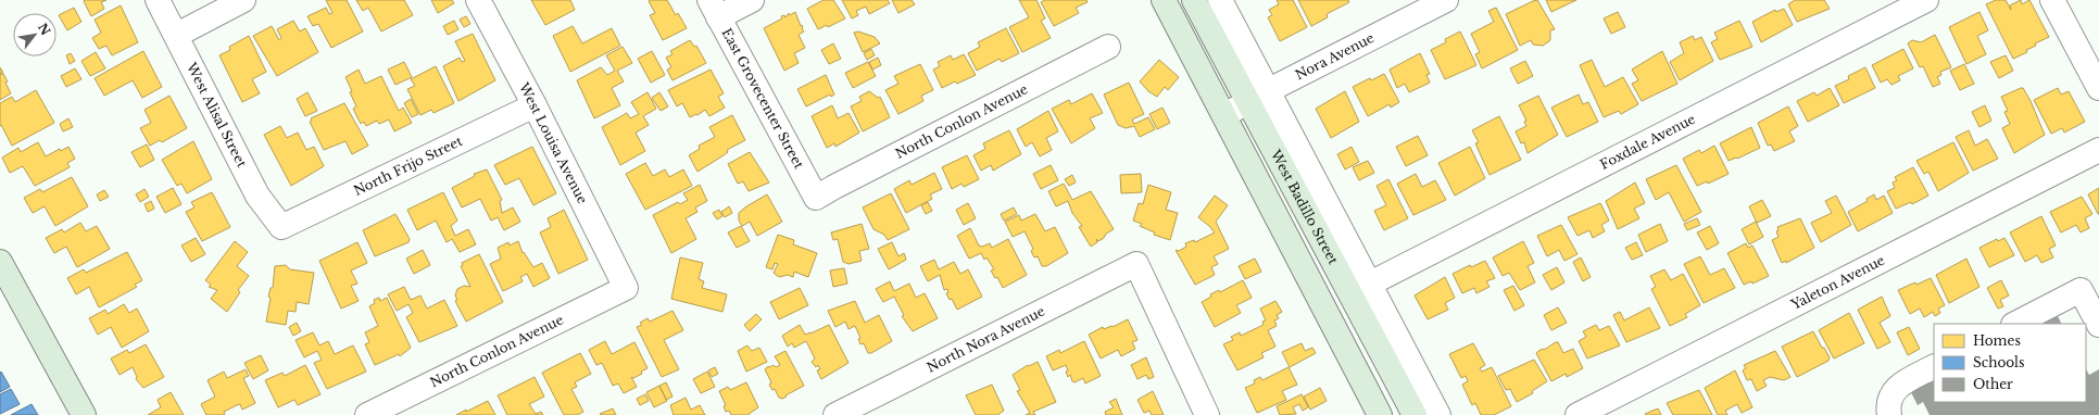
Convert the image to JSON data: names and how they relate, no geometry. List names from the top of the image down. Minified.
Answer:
{"streets":{"main road":["West Badillo Street"],"street":["Nora Avenue","East Grovecenter Street","West Alisal Street","North Conlon Avenue","Foxdale Avenue","West Louisa Avenue","North Frijo Street","Yaleton Avenue","North Nora Avenue"]},"crossings":[["Nora Avenue","West Badillo Street"],["East Grovecenter Street","North Conlon Avenue"],["West Alisal Street","North Frijo Street"],["North Conlon Avenue","West Louisa Avenue"],["West Louisa Avenue","North Frijo Street"]],"legend":["Homes","Schools","Other"],"north":"top right"}
